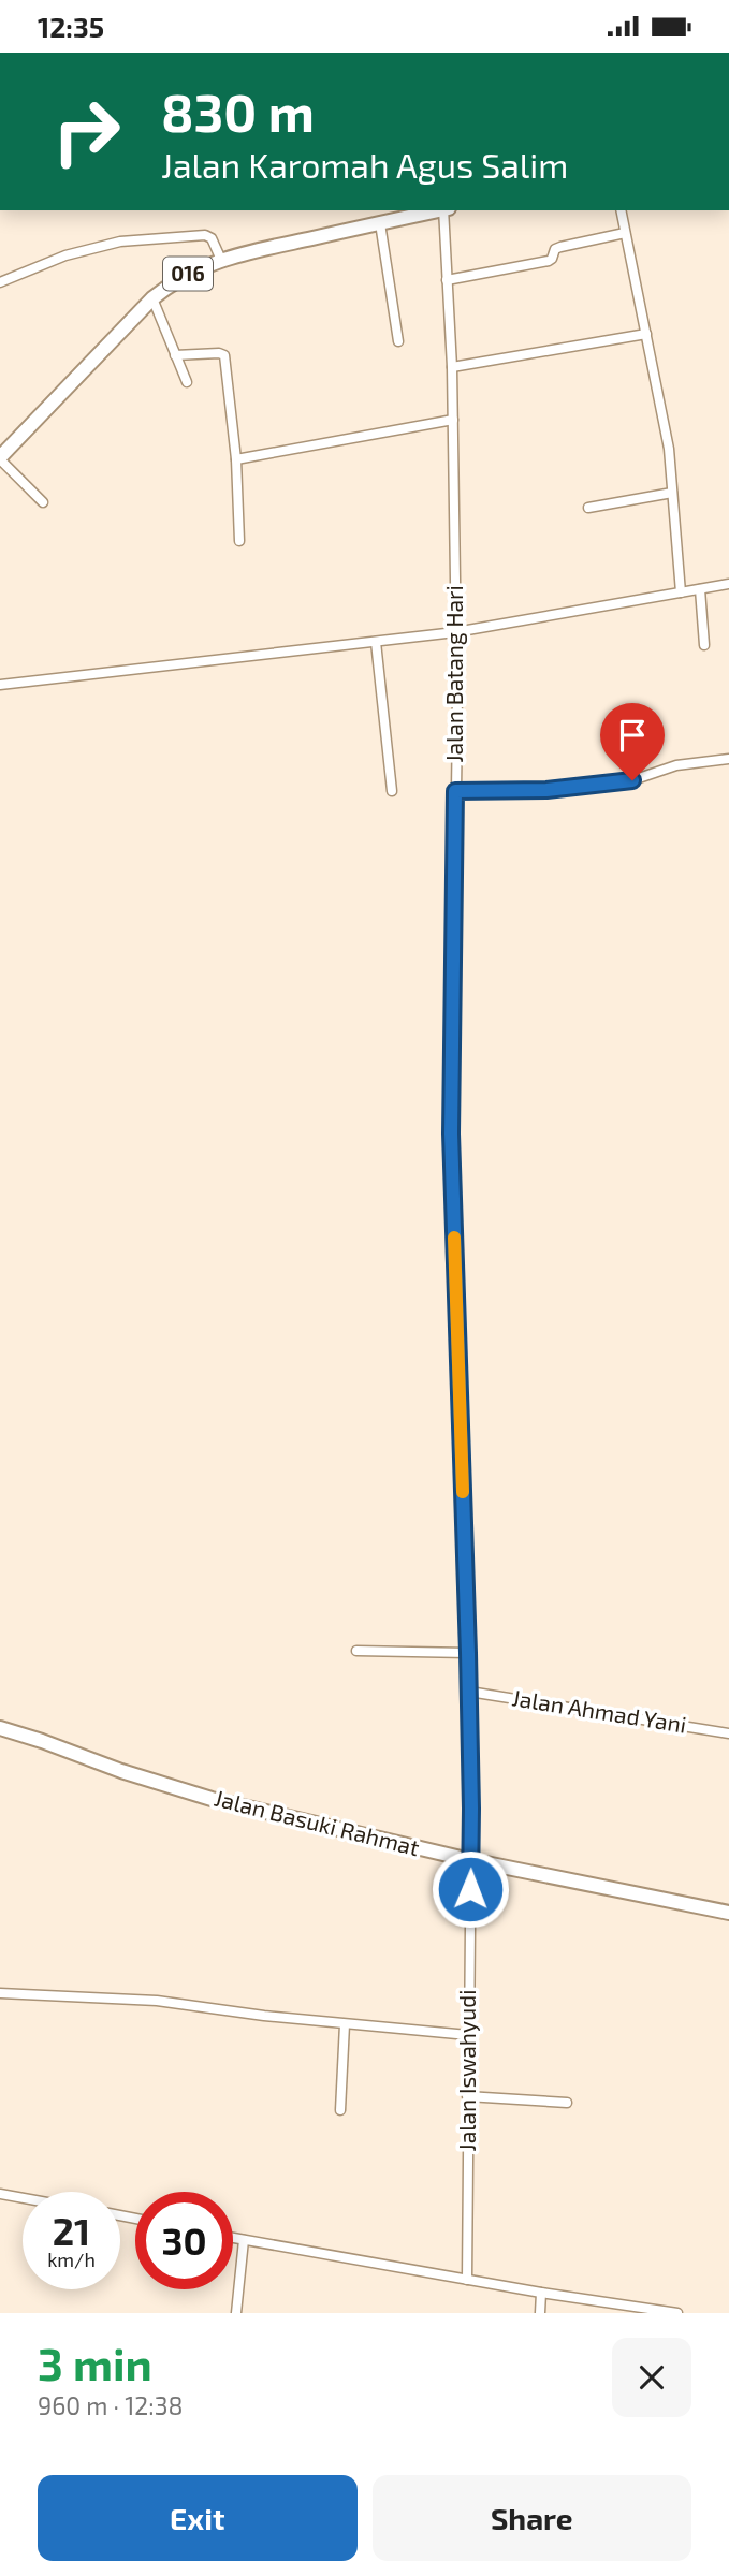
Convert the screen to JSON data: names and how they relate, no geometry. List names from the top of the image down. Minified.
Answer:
{"streets":{"main road":["016","Jalan Basuki Rahmat"],"street":["Jalan Batang Hari","Jalan Ahmad Yani","Jalan Iswahyudi"]},"crossings":[["Jalan Batang Hari","Jalan Ahmad Yani"],["Jalan Batang Hari","Jalan Basuki Rahmat"],["Jalan Batang Hari","Jalan Iswahyudi"],["Jalan Basuki Rahmat","Jalan Iswahyudi"]],"page":{"status":"12:35","turn":["830 m","Jalan Karomah Agus Salim"],"speed":"21 km/h","limit":"30","heading":["3 min","960 m · 12:38"],"buttons":["Exit","Share"]}}
